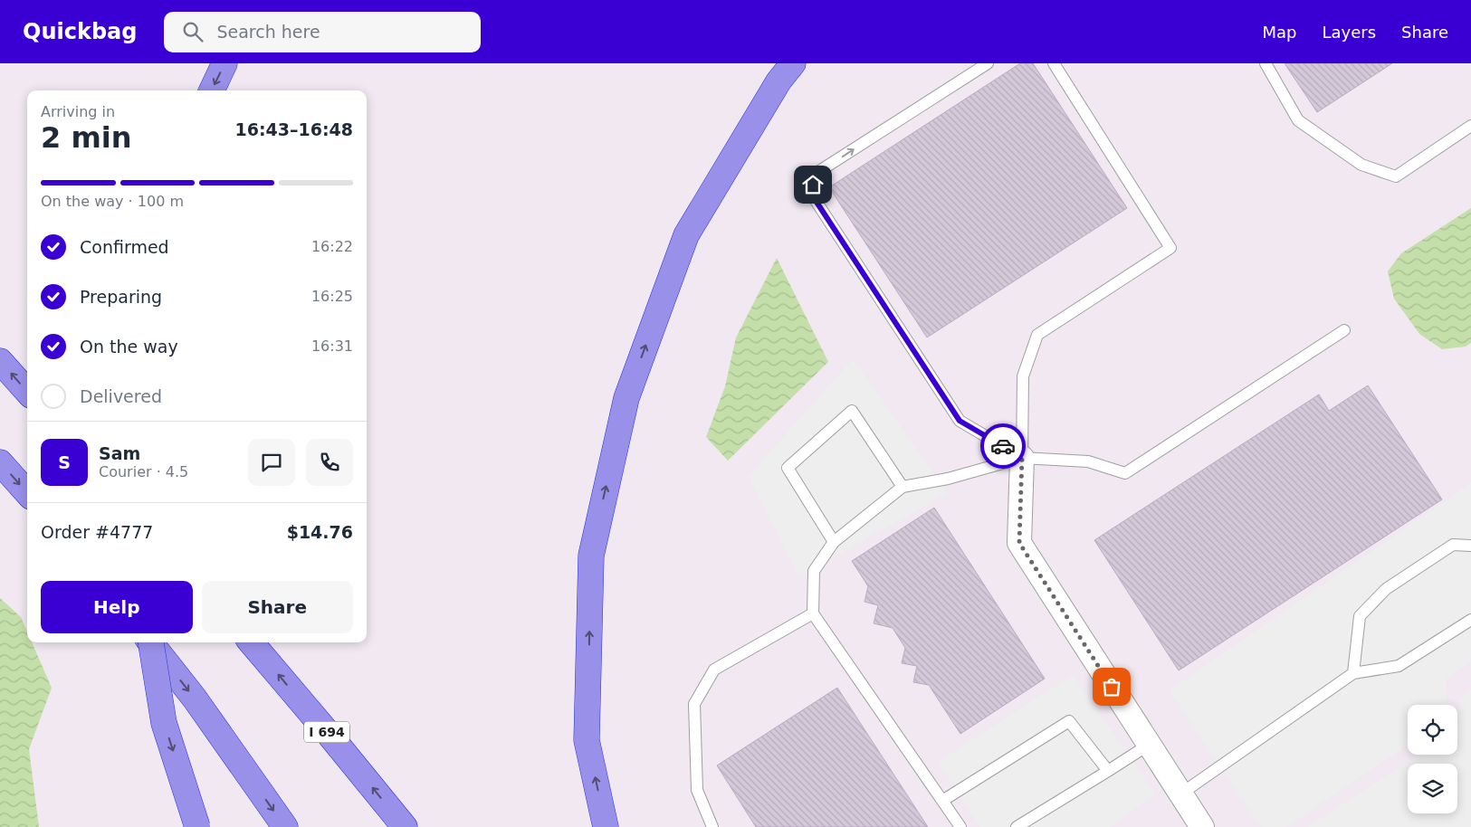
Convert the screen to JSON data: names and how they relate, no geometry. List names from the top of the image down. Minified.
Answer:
{"streets":{"highway":["I 694"]},"page":{"header":"Quickbag","search":"Search here","nav":["Map","Layers","Share"],"heading":["2 min","Arriving in","16:43–16:48"],"panel":["Sam","Courier · 4.5","Order #4777","$14.76"],"bar":"On the way · 100 m","list":[["Confirmed","16:22"],["Preparing","16:25"],["On the way","16:31"],"Delivered"],"round":"S","buttons":["Help","Share"]}}
